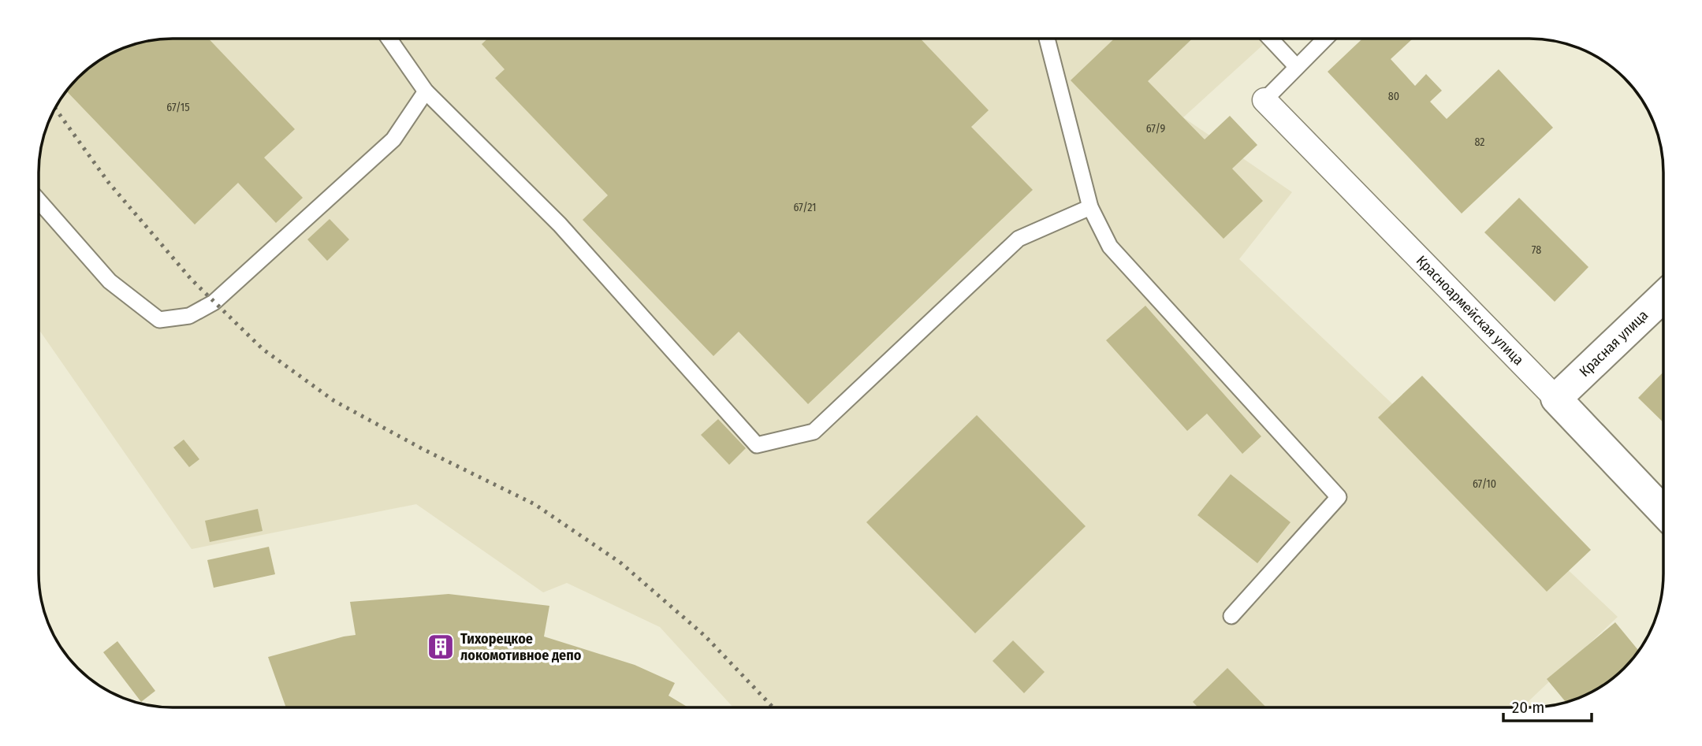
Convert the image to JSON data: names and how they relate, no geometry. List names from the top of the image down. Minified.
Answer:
{"streets":{"street":["Красноармейская улица","Красная улица"]},"crossings":[["Красноармейская улица","Красная улица"]],"places":{"building":["Тихорецкое локомотивное депо"]},"house_numbers":["80","67/15","67/9","82","67/21","78","67/10"],"scale_bar":"20 m"}
